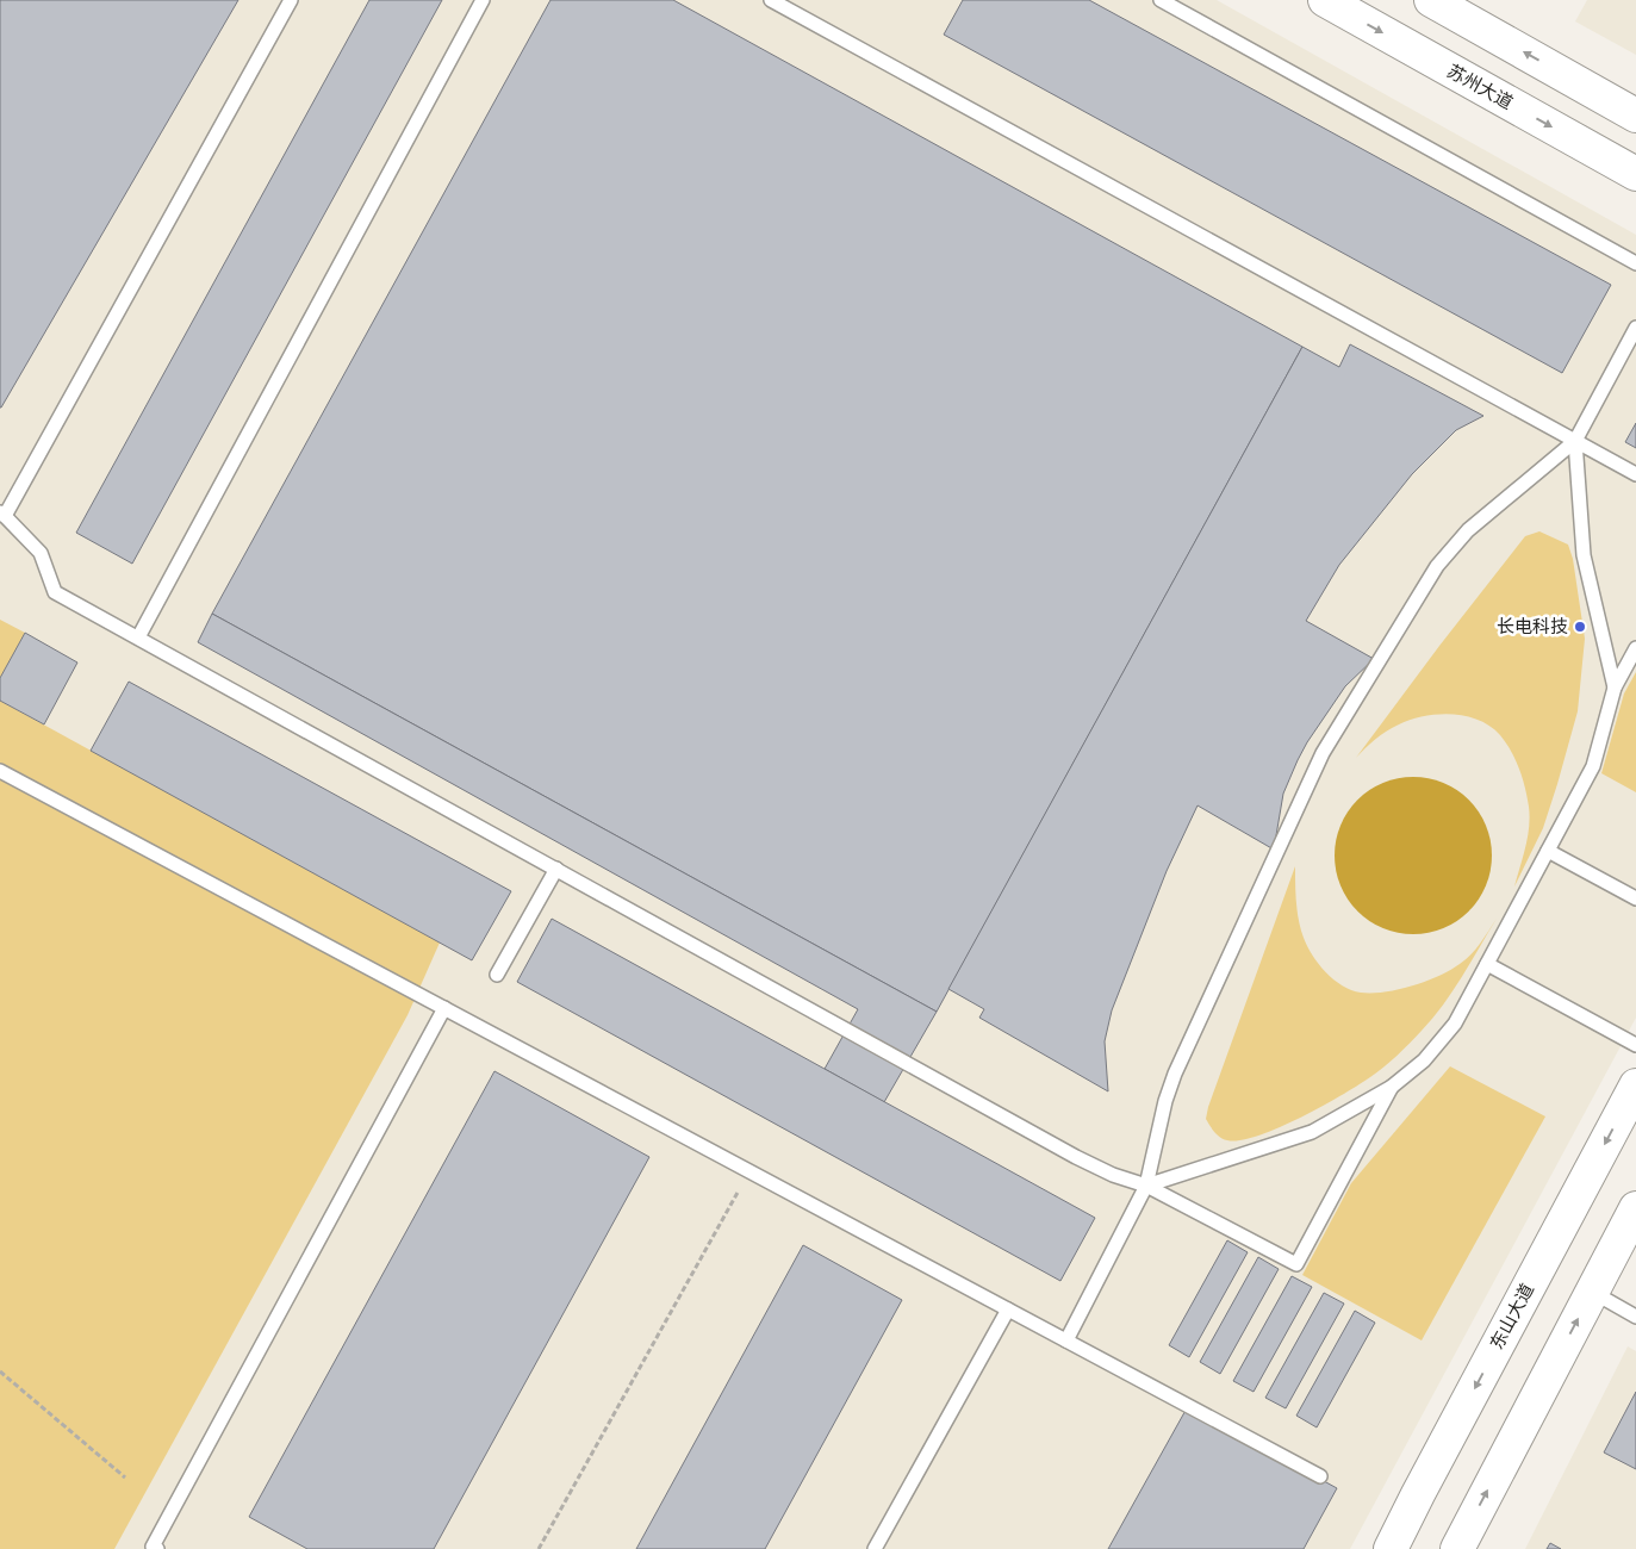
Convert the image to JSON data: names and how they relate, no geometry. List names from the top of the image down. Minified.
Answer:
{"streets":{"main road":["苏州大道","东山大道"]},"places":["长电科技"]}
